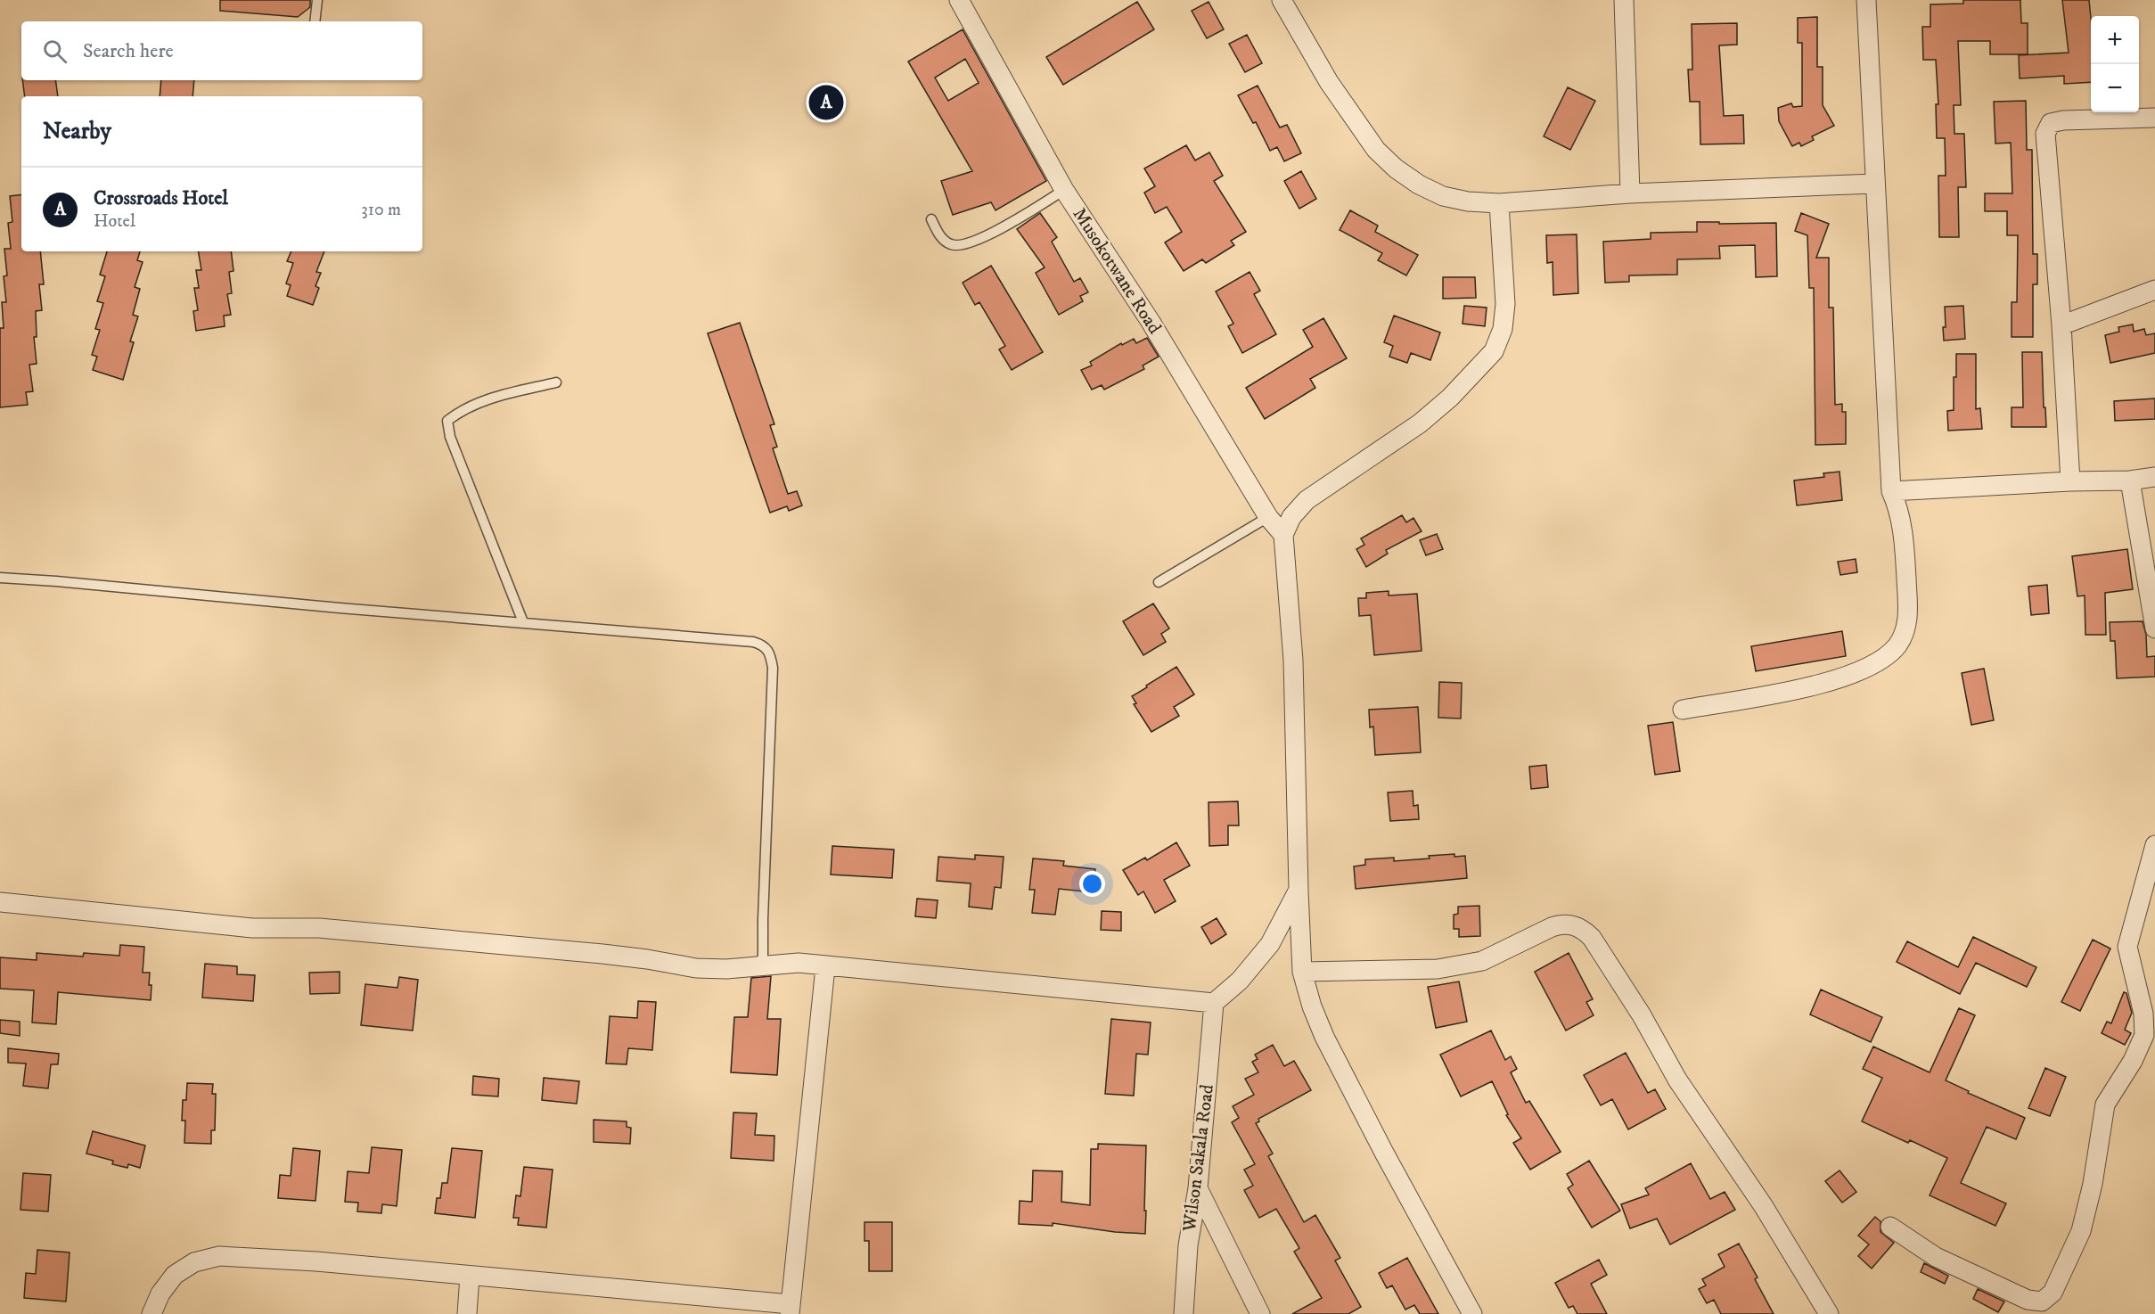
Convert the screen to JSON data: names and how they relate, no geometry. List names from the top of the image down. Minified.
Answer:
{"streets":{"street":["Musokotwane Road","Wilson Sakala Road"]},"page":{"map_buttons":["+","−"],"search":"Search here","pins":"A","heading":"Nearby","list":[{"mark":"A","name":"Crossroads Hotel","note":"Hotel","value":"310 m"}]}}
